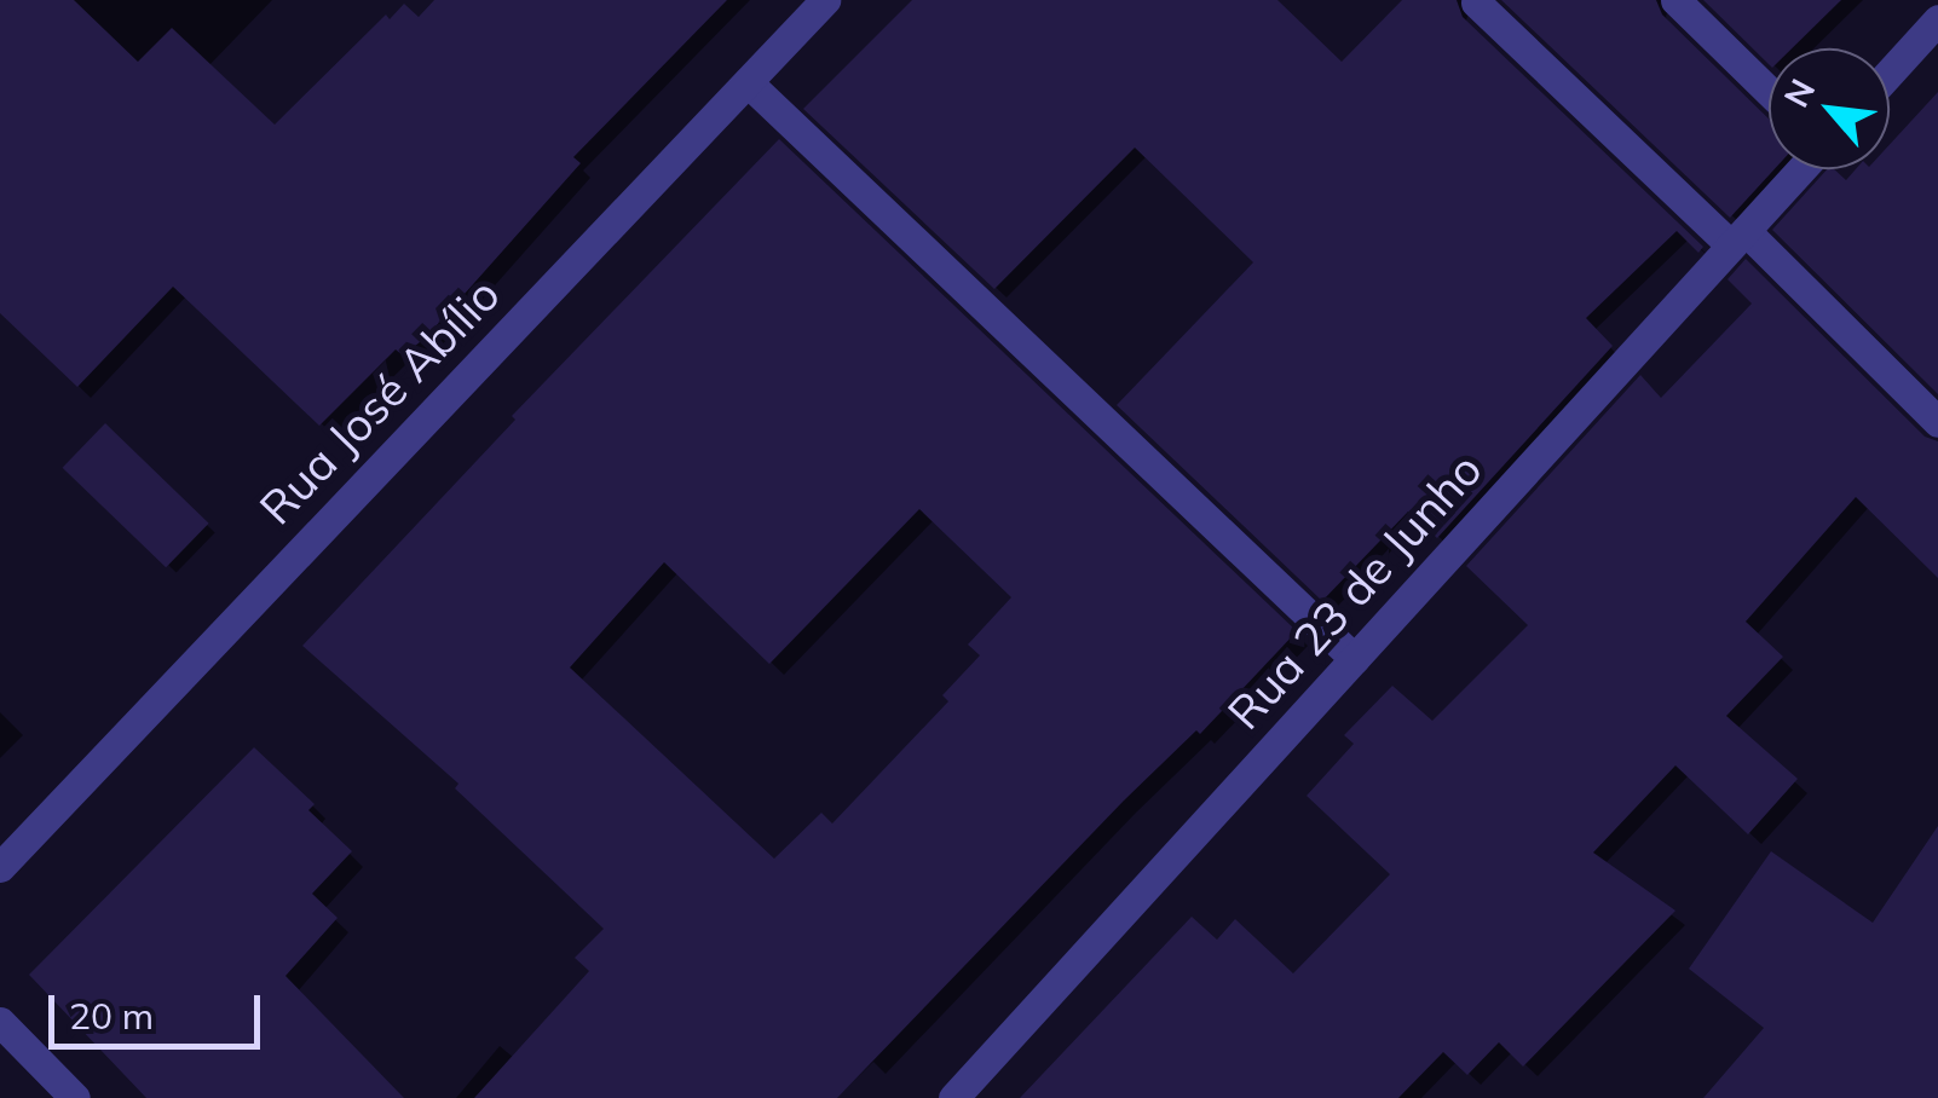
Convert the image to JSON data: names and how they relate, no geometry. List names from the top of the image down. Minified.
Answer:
{"streets":{"street":["Rua José Abílio","Rua 23 de Junho"]},"scale_bar":"20 m","north":"top left"}
